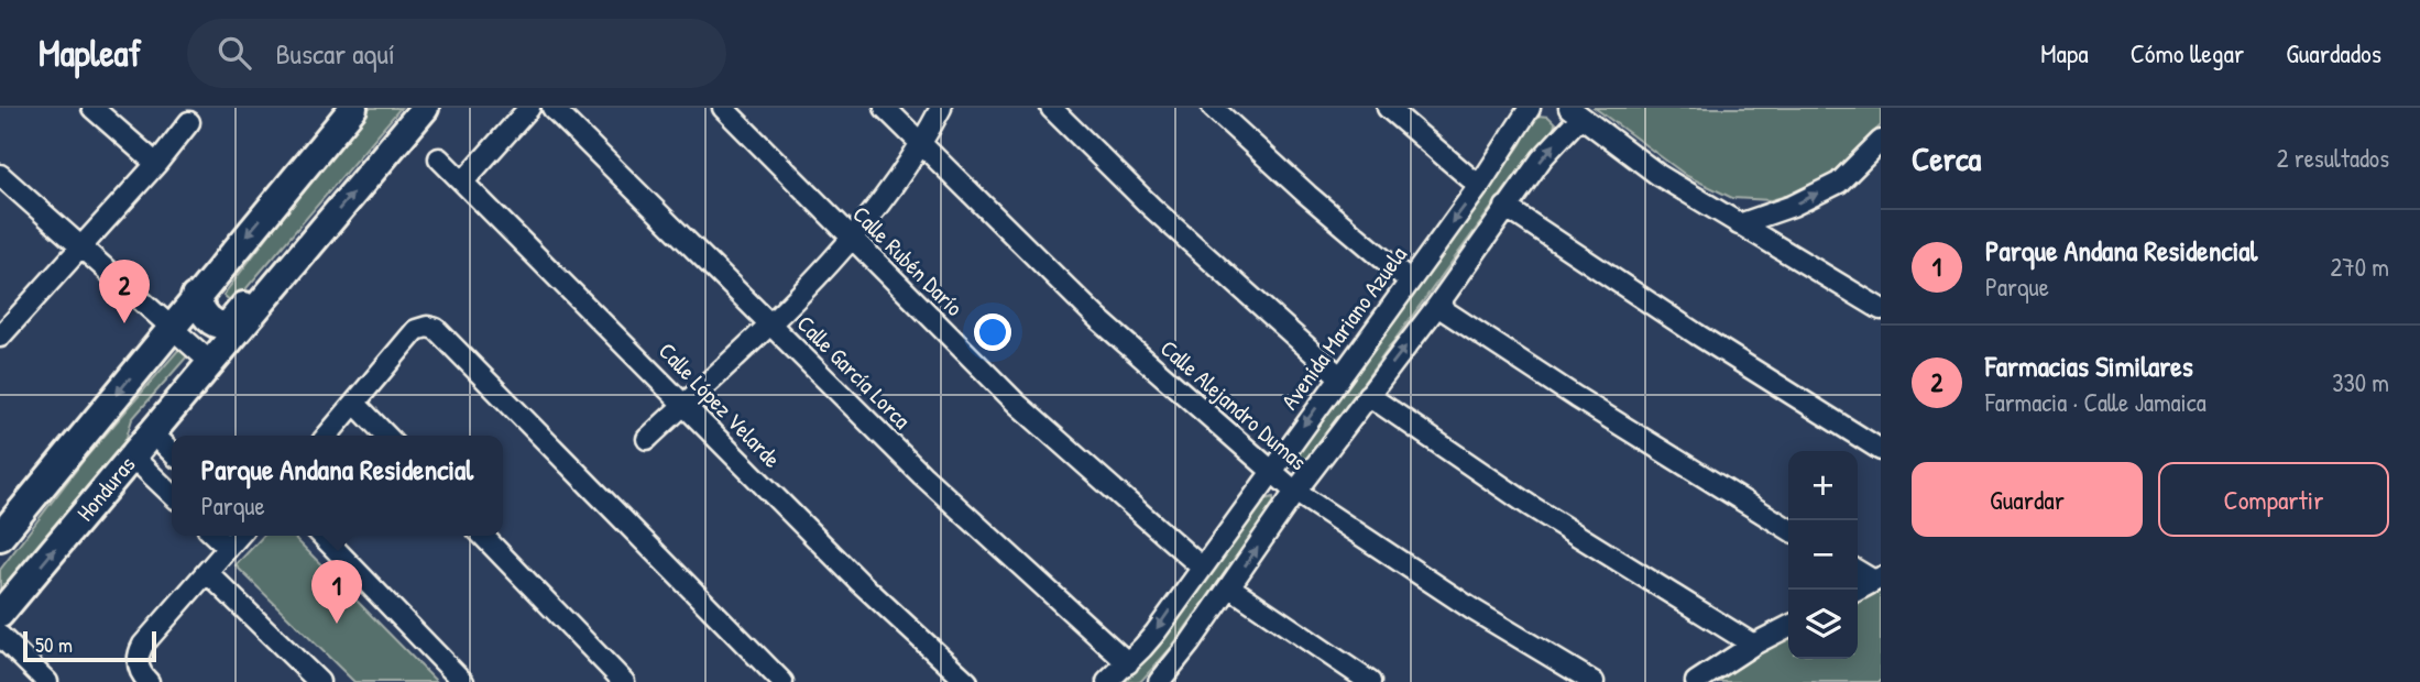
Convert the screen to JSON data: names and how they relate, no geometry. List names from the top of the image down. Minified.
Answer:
{"streets":{"street":["Calle Rubén Darío","Avenida Mariano Azuela","Calle García Lorca","Calle López Velarde","Calle Alejandro Dumas","Honduras"]},"crossings":[["Calle Rubén Darío","Avenida Mariano Azuela"],["Avenida Mariano Azuela","Calle García Lorca"],["Avenida Mariano Azuela","Calle Alejandro Dumas"]],"scale_bar":"50 m","page":{"header":"Mapleaf","search":"Buscar aquí","nav":["Mapa","Cómo llegar","Guardados"],"heading":["Cerca","2 resultados"],"list":[{"mark":"1","name":"Parque Andana Residencial","note":"Parque","value":"270 m"},{"mark":"2","name":"Farmacias Similares","note":"Farmacia · Calle Jamaica","value":"330 m"}],"pins":["2","1"],"popup":["Parque Andana Residencial","Parque"],"buttons":["Guardar","Compartir"],"map_buttons":["+","−"],"scale":"50 m"}}
